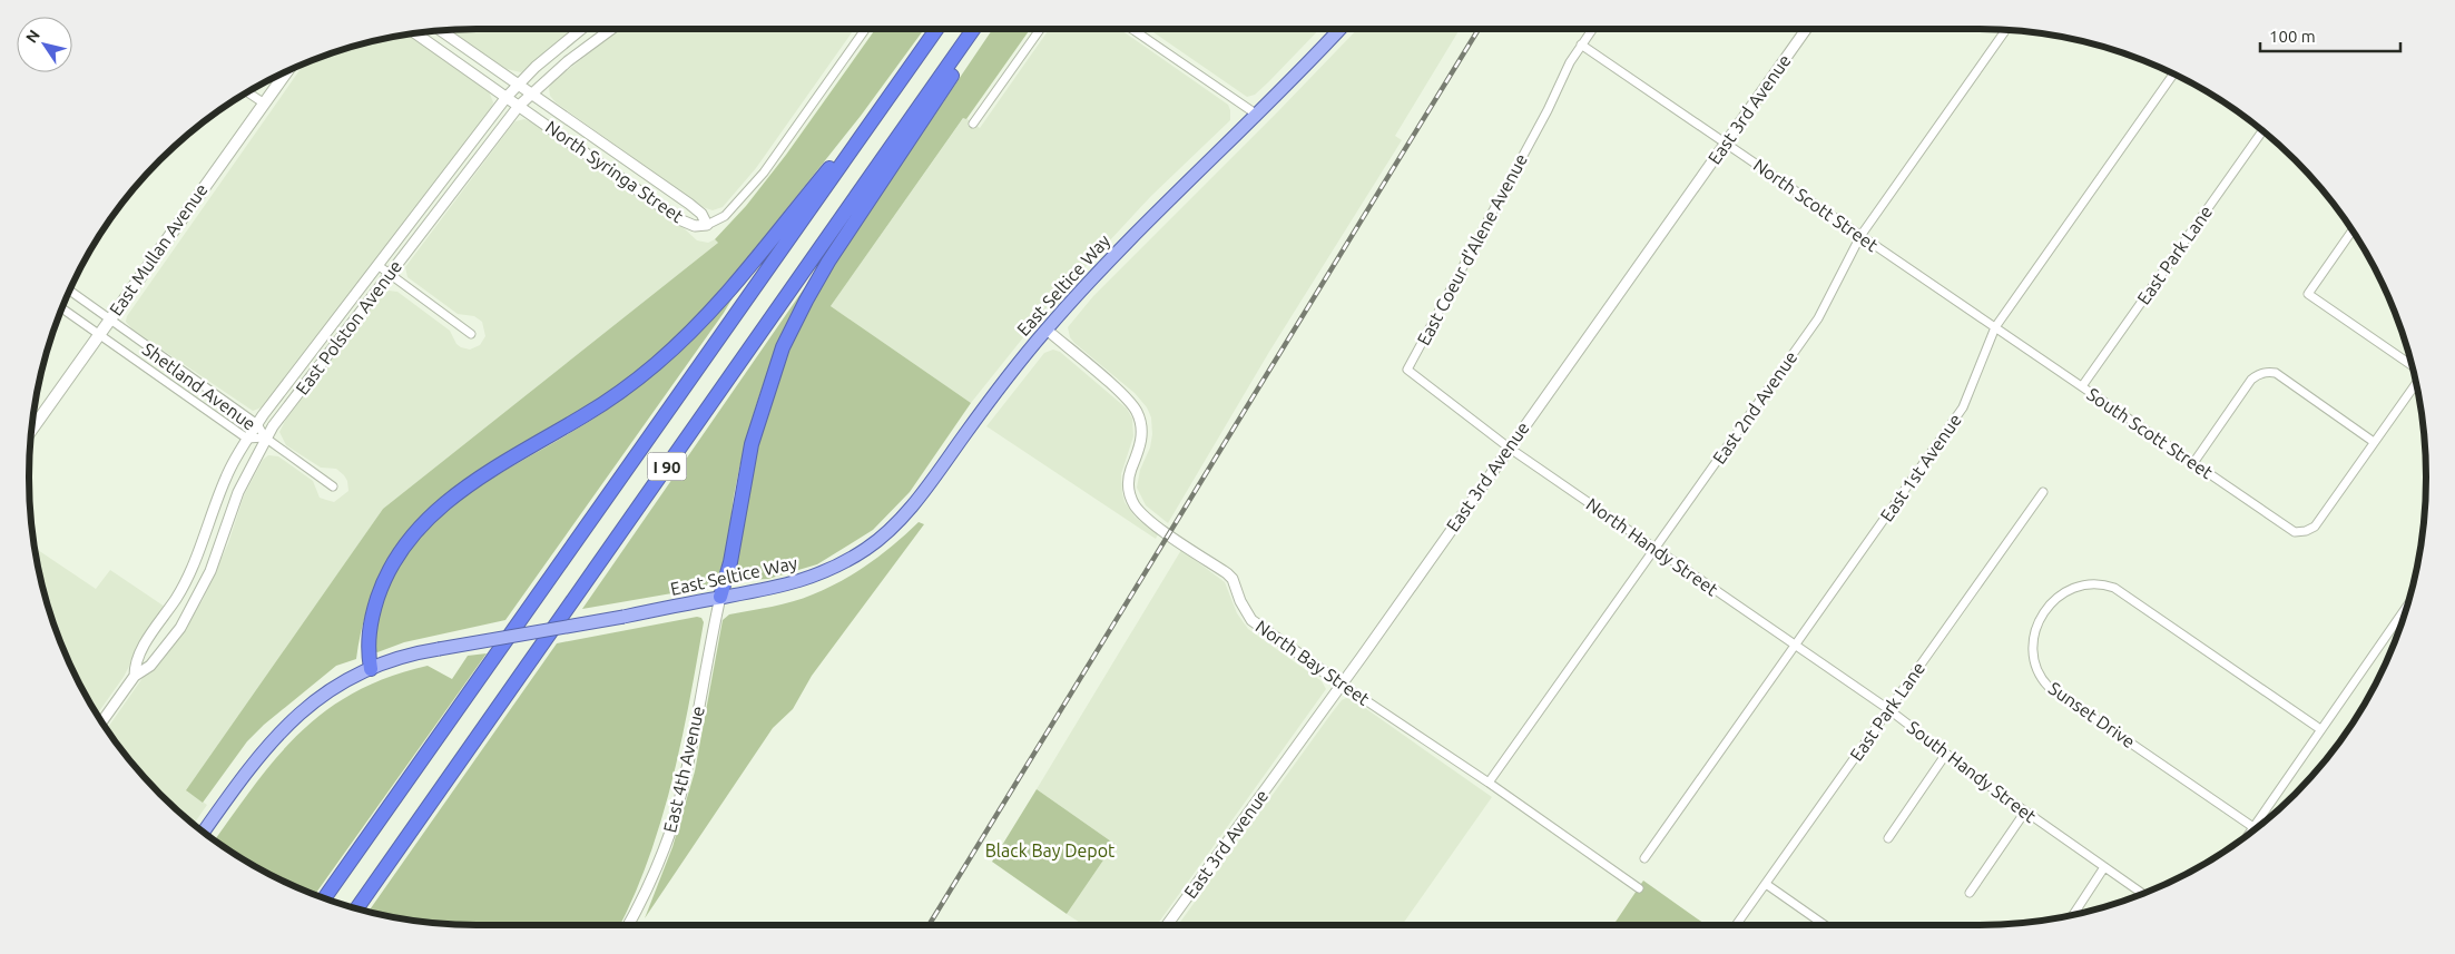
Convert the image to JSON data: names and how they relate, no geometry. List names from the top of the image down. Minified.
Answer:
{"streets":{"highway":["I 90"],"main road":["East Mullan Avenue","East Seltice Way"],"street":["East 3rd Avenue","North Syringa Street","North Scott Street","East Coeur d'Alene Avenue","East Park Lane","East Polston Avenue","Shetland Avenue","East 2nd Avenue","South Scott Street","East 1st Avenue","North Handy Street","North Bay Street","Sunset Drive","East 4th Avenue","South Handy Street"]},"crossings":[["East 3rd Avenue","North Scott Street"],["East 3rd Avenue","East Coeur d'Alene Avenue"],["East 3rd Avenue","North Handy Street"],["East 3rd Avenue","North Bay Street"],["North Syringa Street","East Polston Avenue"],["North Scott Street","East Coeur d'Alene Avenue"],["North Scott Street","East 2nd Avenue"],["North Scott Street","South Scott Street"],["North Scott Street","East 1st Avenue"],["East Mullan Avenue","Shetland Avenue"],["East Coeur d'Alene Avenue","North Handy Street"],["East Park Lane","South Scott Street"],["East Park Lane","South Handy Street"],["East Seltice Way","North Bay Street"],["East Seltice Way","East 4th Avenue"],["East Polston Avenue","Shetland Avenue"],["East 2nd Avenue","North Handy Street"],["East 2nd Avenue","North Bay Street"],["South Scott Street","East 1st Avenue"],["East 1st Avenue","North Handy Street"],["East 1st Avenue","South Handy Street"],["North Handy Street","South Handy Street"]],"parks":["Black Bay Depot"],"scale_bar":"100 m","north":"top left"}
